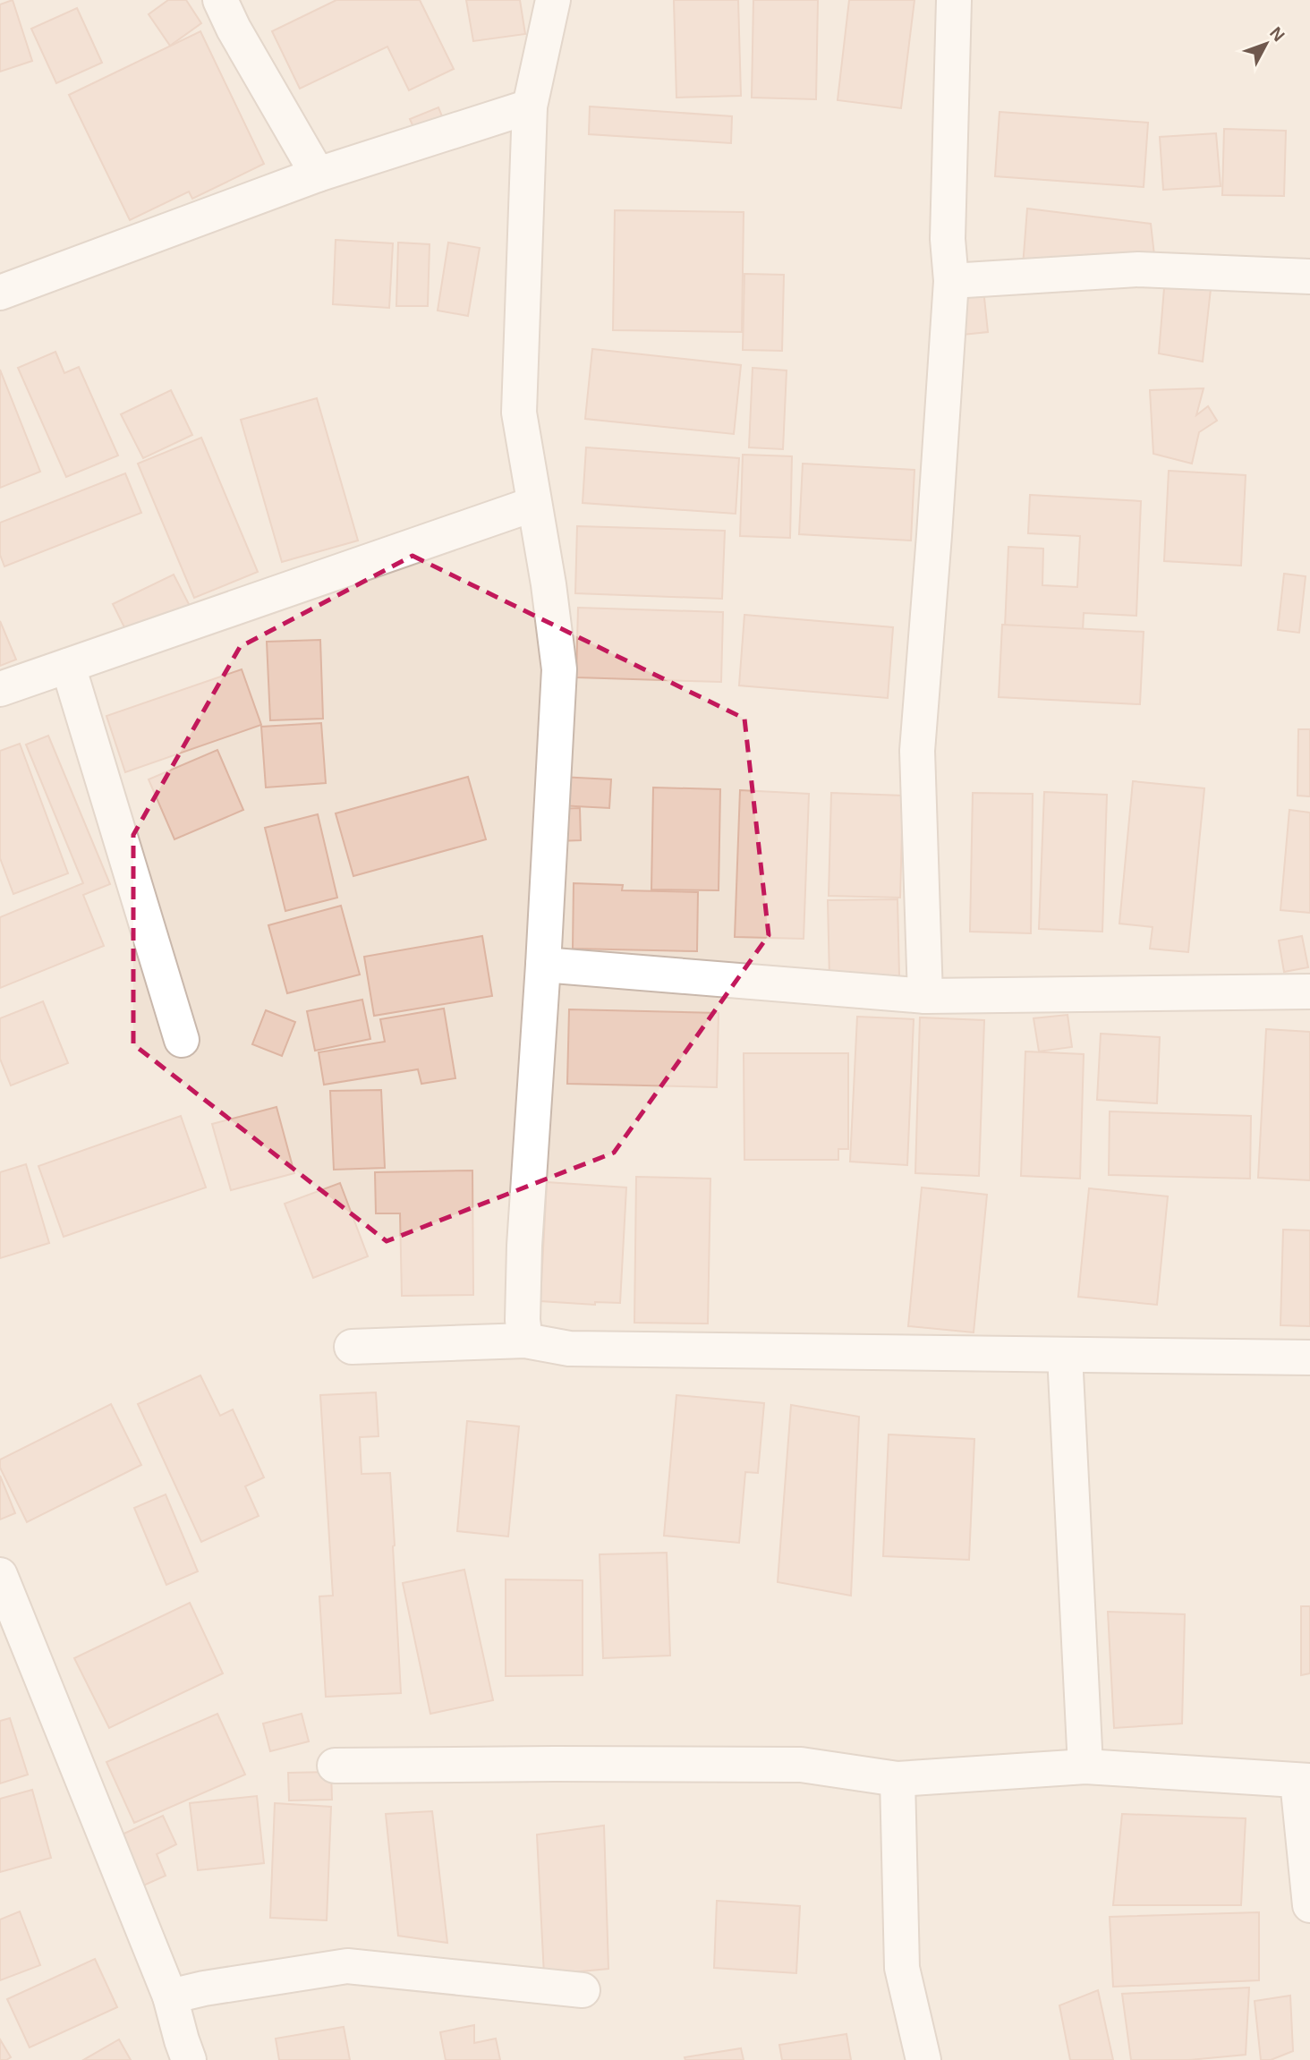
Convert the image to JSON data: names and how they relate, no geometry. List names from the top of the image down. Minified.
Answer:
{"north":"top right"}
